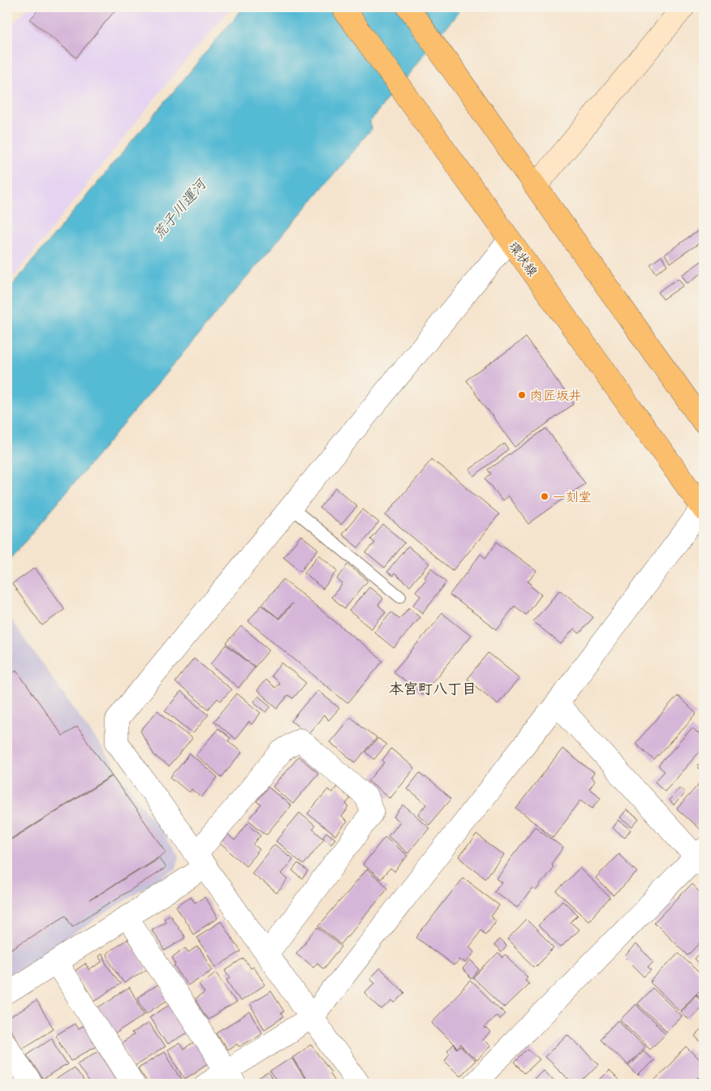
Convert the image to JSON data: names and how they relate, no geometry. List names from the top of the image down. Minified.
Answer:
{"streets":{"main road":["環状線"]},"districts":["本宮町八丁目"],"water":["荒子川運河"],"places":["肉匠坂井","一刻堂"]}
